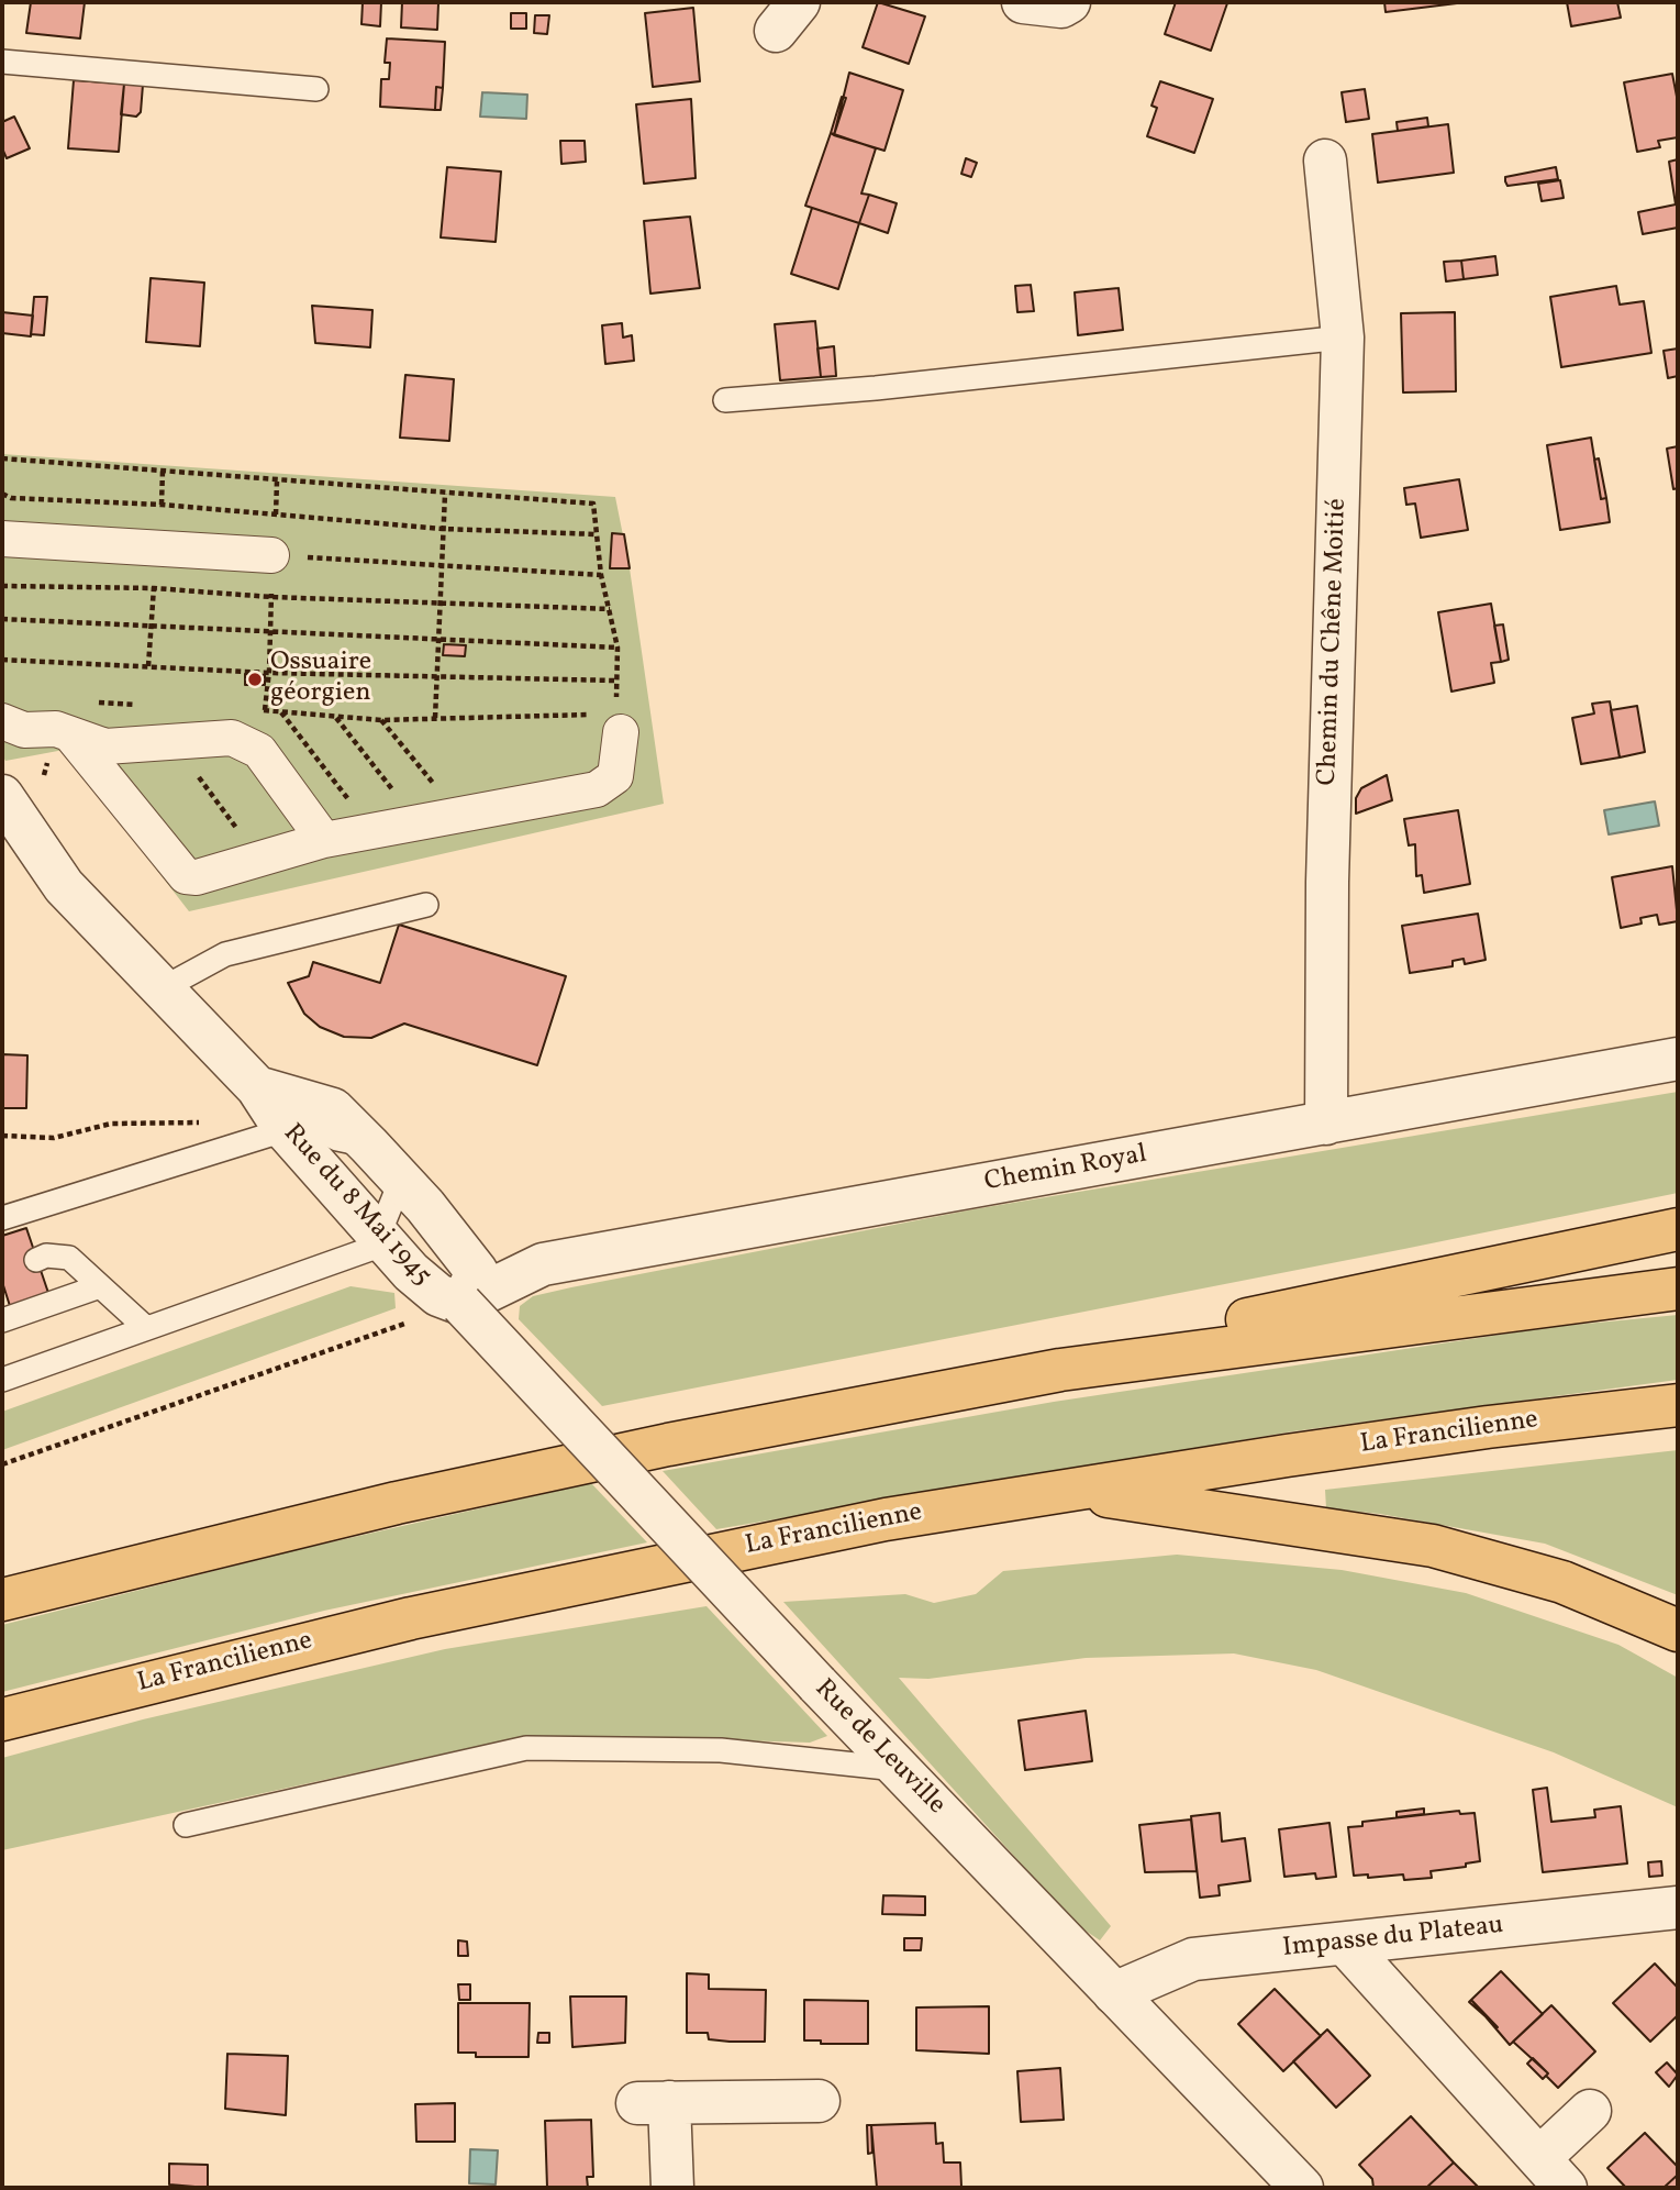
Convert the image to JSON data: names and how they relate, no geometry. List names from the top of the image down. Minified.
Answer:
{"streets":{"highway":["La Francilienne"],"street":["Chemin du Chêne Moitié","Chemin Royal","Rue du 8 Mai 1945","Rue de Leuville","Impasse du Plateau"]},"crossings":[["Chemin du Chêne Moitié","Chemin Royal"],["Chemin Royal","Rue du 8 Mai 1945"],["Chemin Royal","Rue de Leuville"],["Rue du 8 Mai 1945","Rue de Leuville"],["Rue de Leuville","Impasse du Plateau"]],"places":["Ossuaire géorgien"]}
